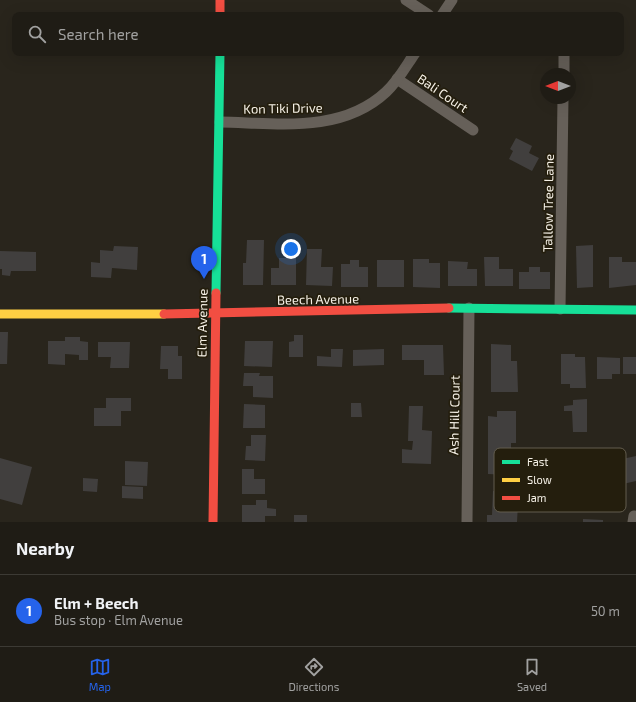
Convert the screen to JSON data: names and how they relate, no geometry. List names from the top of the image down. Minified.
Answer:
{"streets":{"street":["Bali Court","Kon Tiki Drive","Tallow Tree Lane","Beech Avenue","Elm Avenue","Ash Hill Court"]},"crossings":[["Bali Court","Kon Tiki Drive"],["Kon Tiki Drive","Elm Avenue"],["Tallow Tree Lane","Beech Avenue"],["Beech Avenue","Elm Avenue"],["Beech Avenue","Ash Hill Court"]],"legend":["Fast","Slow","Jam"],"north":"left","page":{"search":"Search here","pins":"1","heading":"Nearby","list":[{"mark":"1","name":"Elm + Beech","note":"Bus stop · Elm Avenue","value":"50 m"}],"nav":["Map","Directions","Saved"]}}
